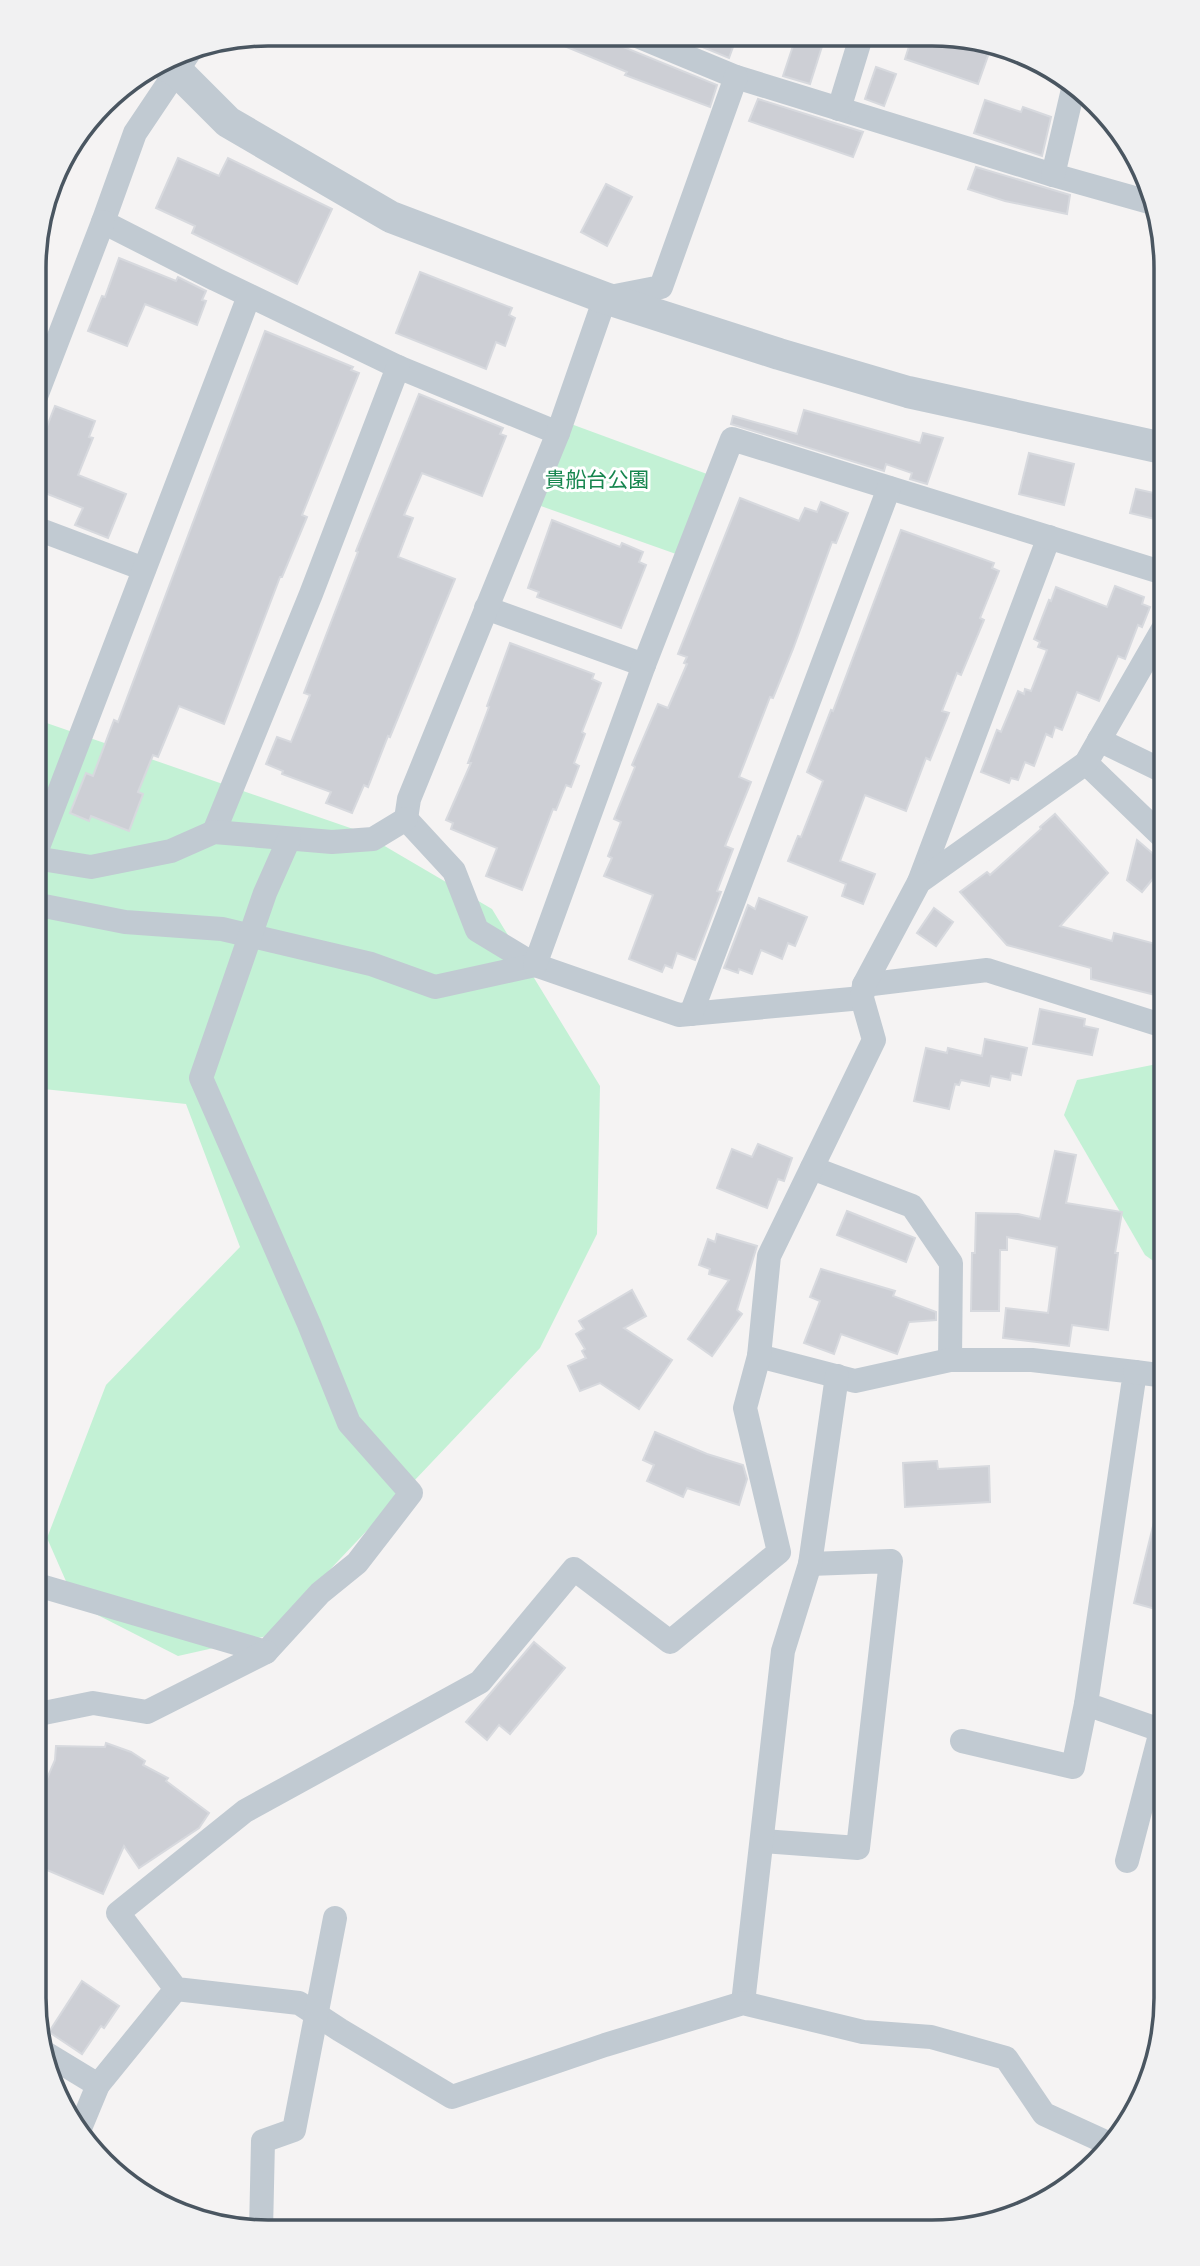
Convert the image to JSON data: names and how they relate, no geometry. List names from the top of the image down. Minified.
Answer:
{"parks":["貴船台公園"]}
